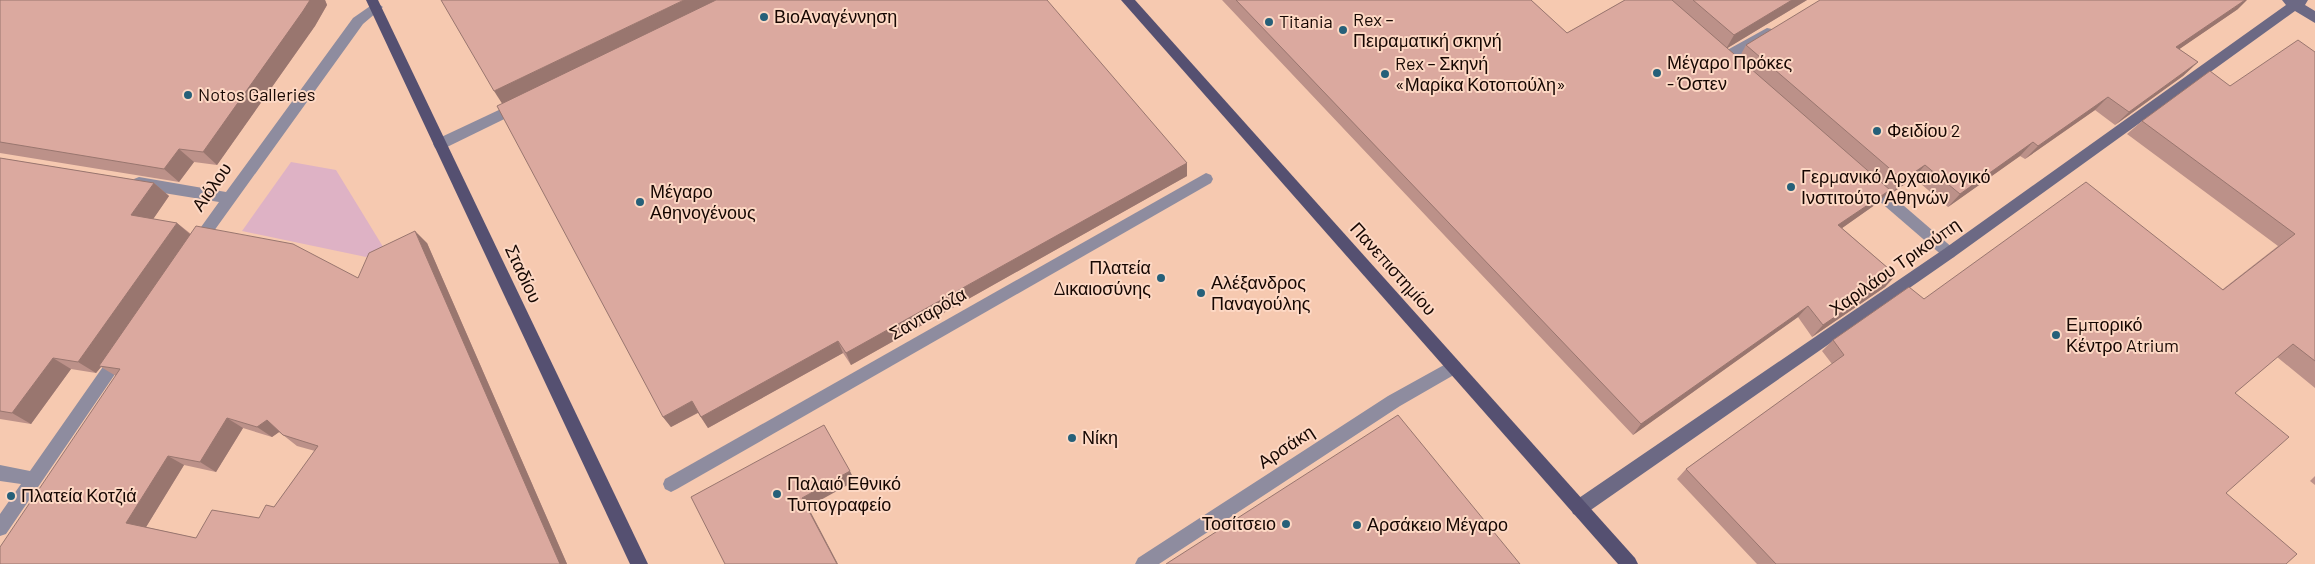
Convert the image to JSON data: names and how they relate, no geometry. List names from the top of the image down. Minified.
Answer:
{"streets":{"main road":["Πανεπιστημίου","Σταδίου"],"street":["Αιόλου","Χαριλάου Τρικούπη","Σανταρόζα","Αρσάκη"]},"crossings":[["Αιόλου","Σταδίου"],["Χαριλάου Τρικούπη","Πανεπιστημίου"],["Πανεπιστημίου","Αρσάκη"]],"places":["ΒιοΑναγέννηση","Titania","Rex – Πειραματική σκηνή","Μέγαρο Πρόκες - Όστεν","Rex – Σκηνή «Μαρίκα Κοτοπούλη»","Notos Galleries","Φειδίου 2","Γερμανικό Αρχαιολογικό Ινστιτούτο Αθηνών","Μέγαρο Αθηνογένους","Πλατεία Δικαιοσύνης","Αλέξανδρος Παναγούλης","Εμπορικό Κέντρο Atrium","Νίκη","Παλαιό Εθνικό Τυπογραφείο","Πλατεία Κοτζιά","Τοσίτσειο","Αρσάκειο Μέγαρο"]}
